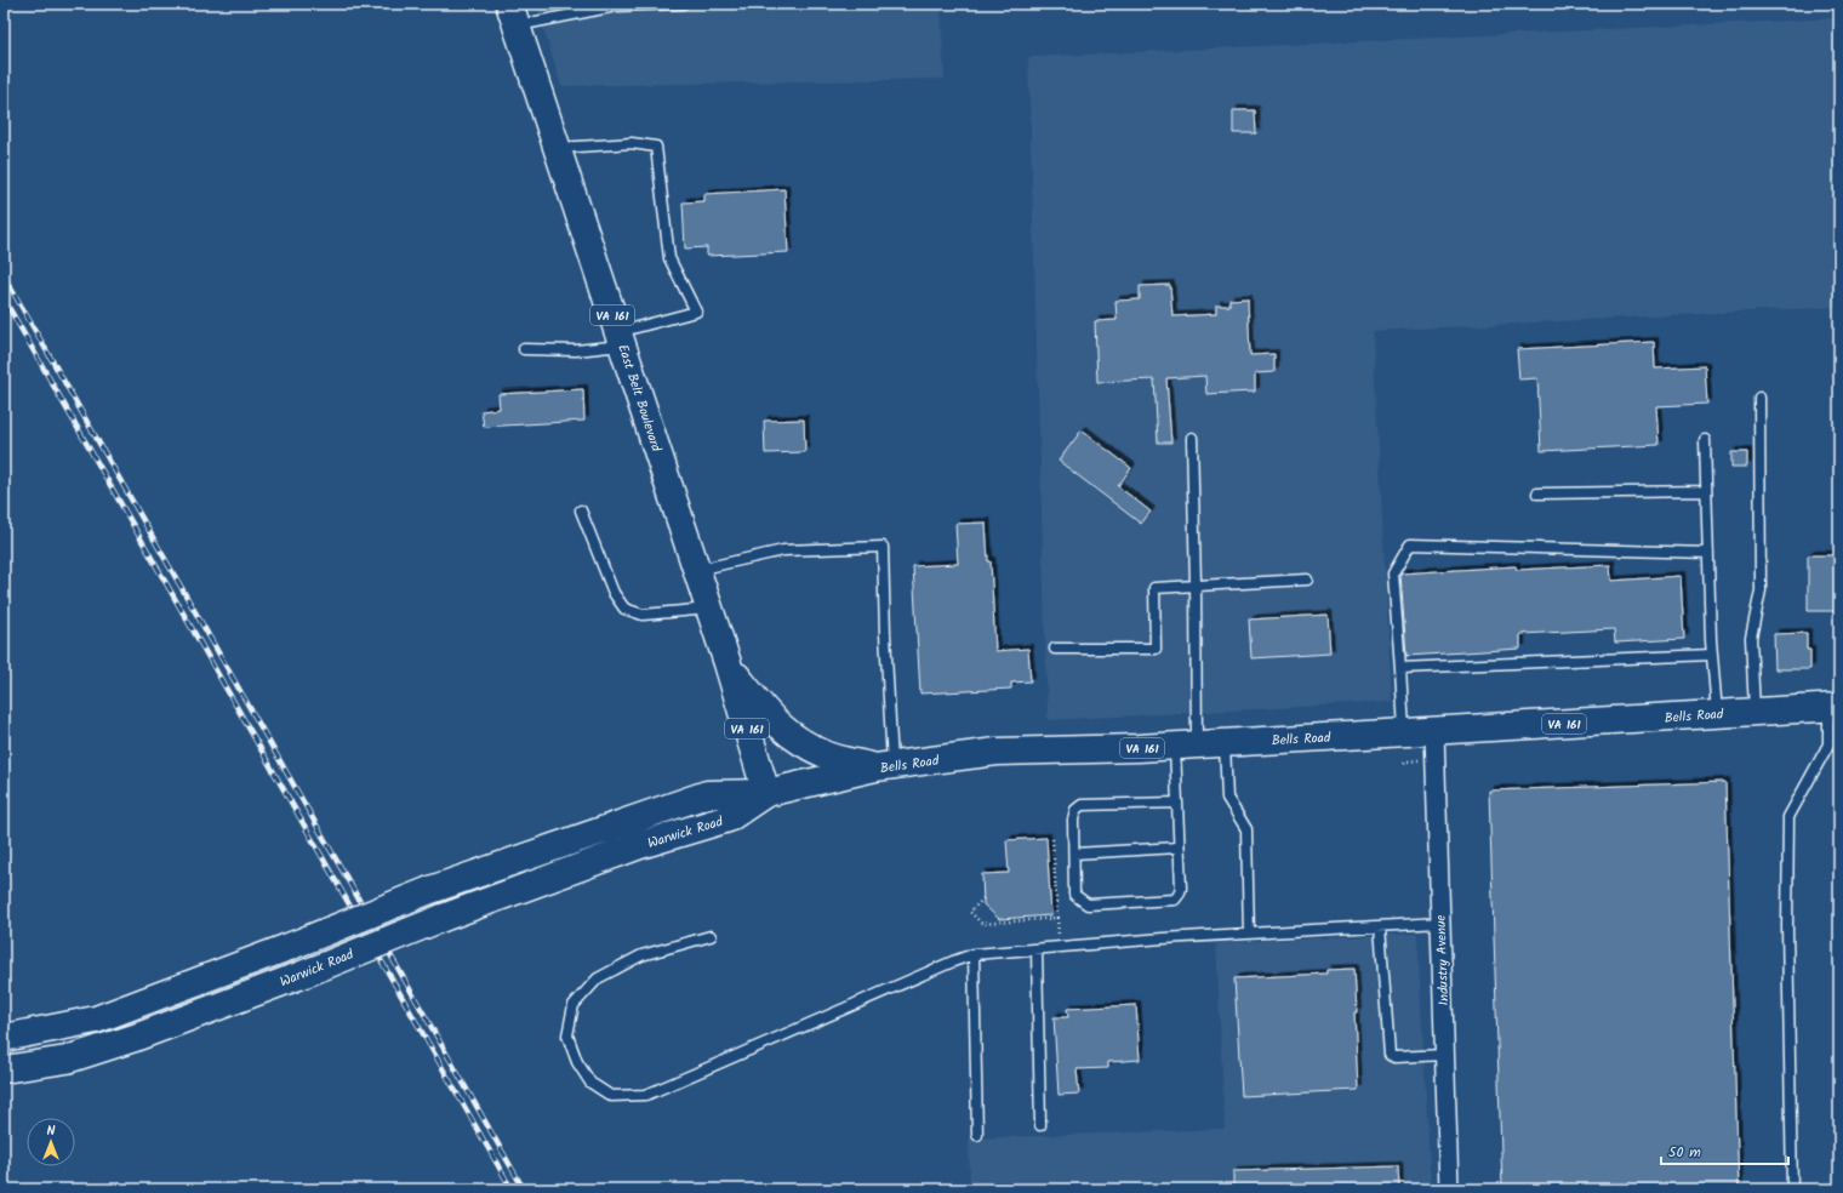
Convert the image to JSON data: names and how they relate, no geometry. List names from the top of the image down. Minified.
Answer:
{"streets":{"main road":["VA 161","East Belt Boulevard","Bells Road","Warwick Road"],"street":["Industry Avenue"]},"crossings":[["VA 161","East Belt Boulevard"],["VA 161","Bells Road"],["East Belt Boulevard","Bells Road"],["East Belt Boulevard","Warwick Road"],["Bells Road","Warwick Road"],["Bells Road","Industry Avenue"]],"scale_bar":"50 m","north":"top"}
